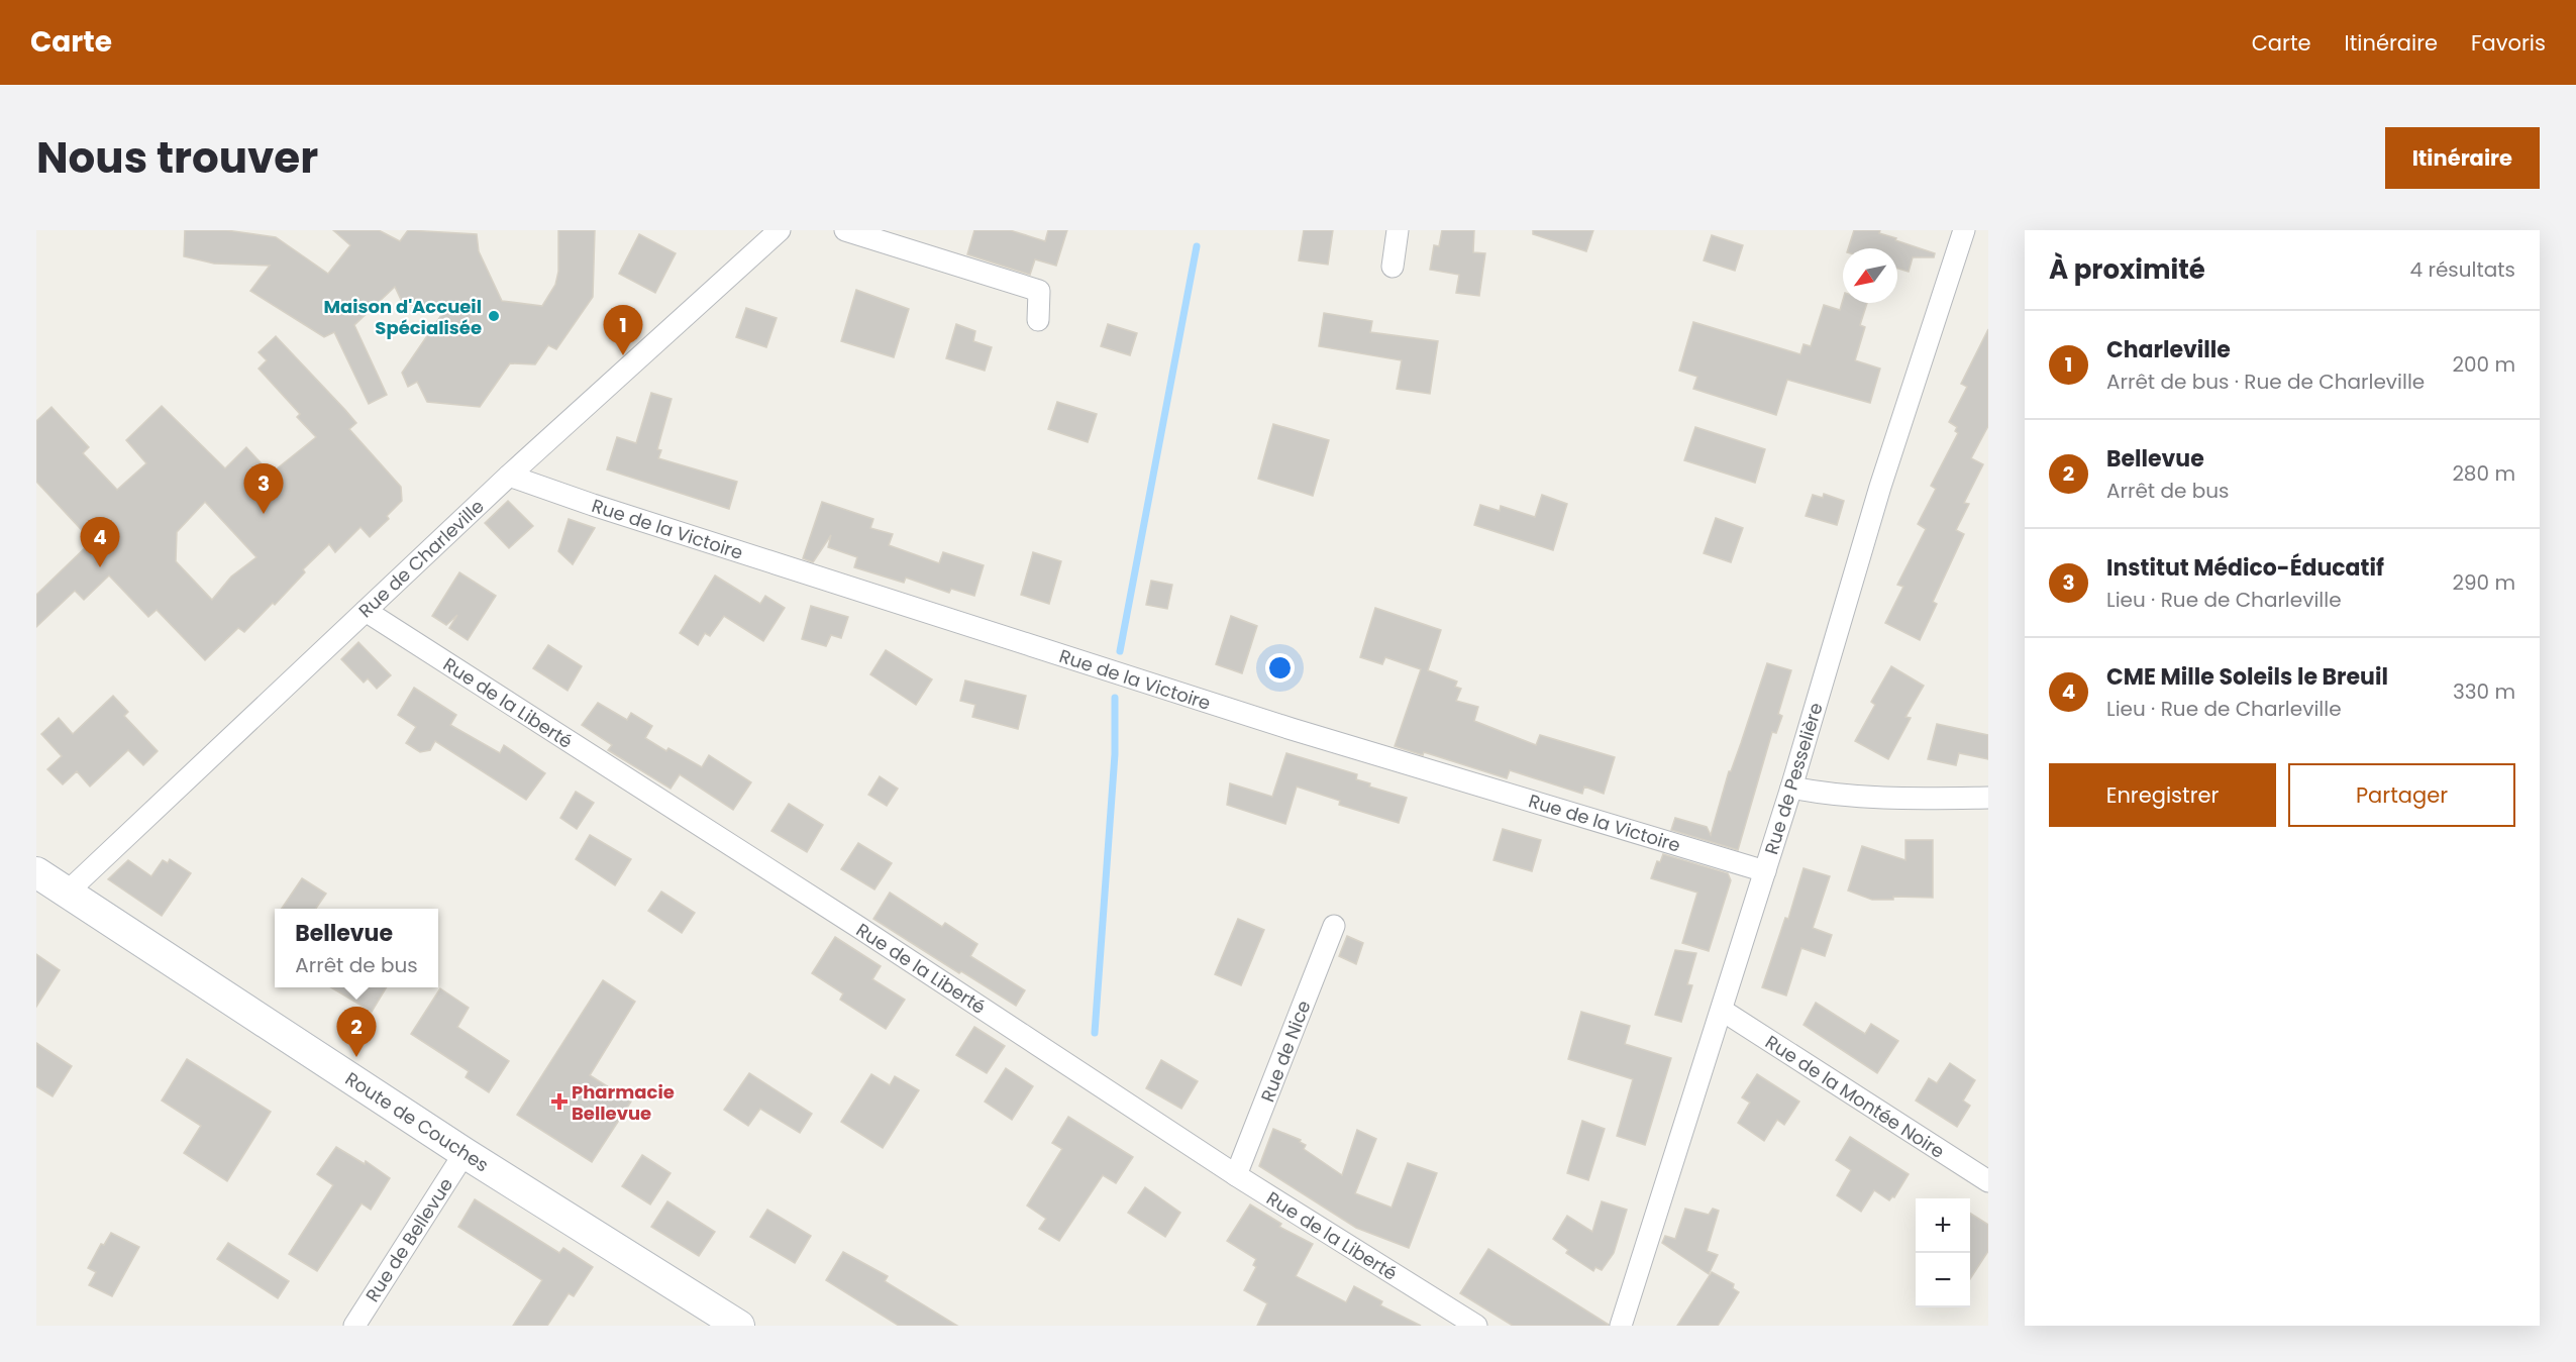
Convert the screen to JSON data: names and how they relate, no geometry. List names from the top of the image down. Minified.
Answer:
{"streets":{"main road":["Route de Couches"],"street":["Rue de la Victoire","Rue de Charleville","Rue de la Liberté","Rue de Pesselière","Rue de Nice","Rue de la Montée Noire","Rue de Bellevue"]},"crossings":[["Rue de la Victoire","Rue de Charleville"],["Rue de la Victoire","Rue de Pesselière"],["Rue de Charleville","Rue de la Liberté"],["Rue de Charleville","Route de Couches"],["Rue de la Liberté","Rue de Nice"],["Rue de Pesselière","Rue de la Montée Noire"],["Route de Couches","Rue de Bellevue"]],"places":{"other":["Maison d'Accueil Spécialisée"],"health":["Pharmacie Bellevue"]},"north":"bottom left","page":{"header":"Carte","nav":["Carte","Itinéraire","Favoris"],"title":"Nous trouver","buttons":["Itinéraire",["Enregistrer","Partager"]],"heading":["À proximité","4 résultats"],"pins":["1","3","4","2"],"list":[{"mark":"1","name":"Charleville","note":"Arrêt de bus · Rue de Charleville","value":"200 m"},{"mark":"2","name":"Bellevue","note":"Arrêt de bus","value":"280 m"},{"mark":"3","name":"Institut Médico-Éducatif","note":"Lieu · Rue de Charleville","value":"290 m"},{"mark":"4","name":"CME Mille Soleils le Breuil","note":"Lieu · Rue de Charleville","value":"330 m"}],"popup":["Bellevue","Arrêt de bus"],"map_buttons":["+","−"]}}
